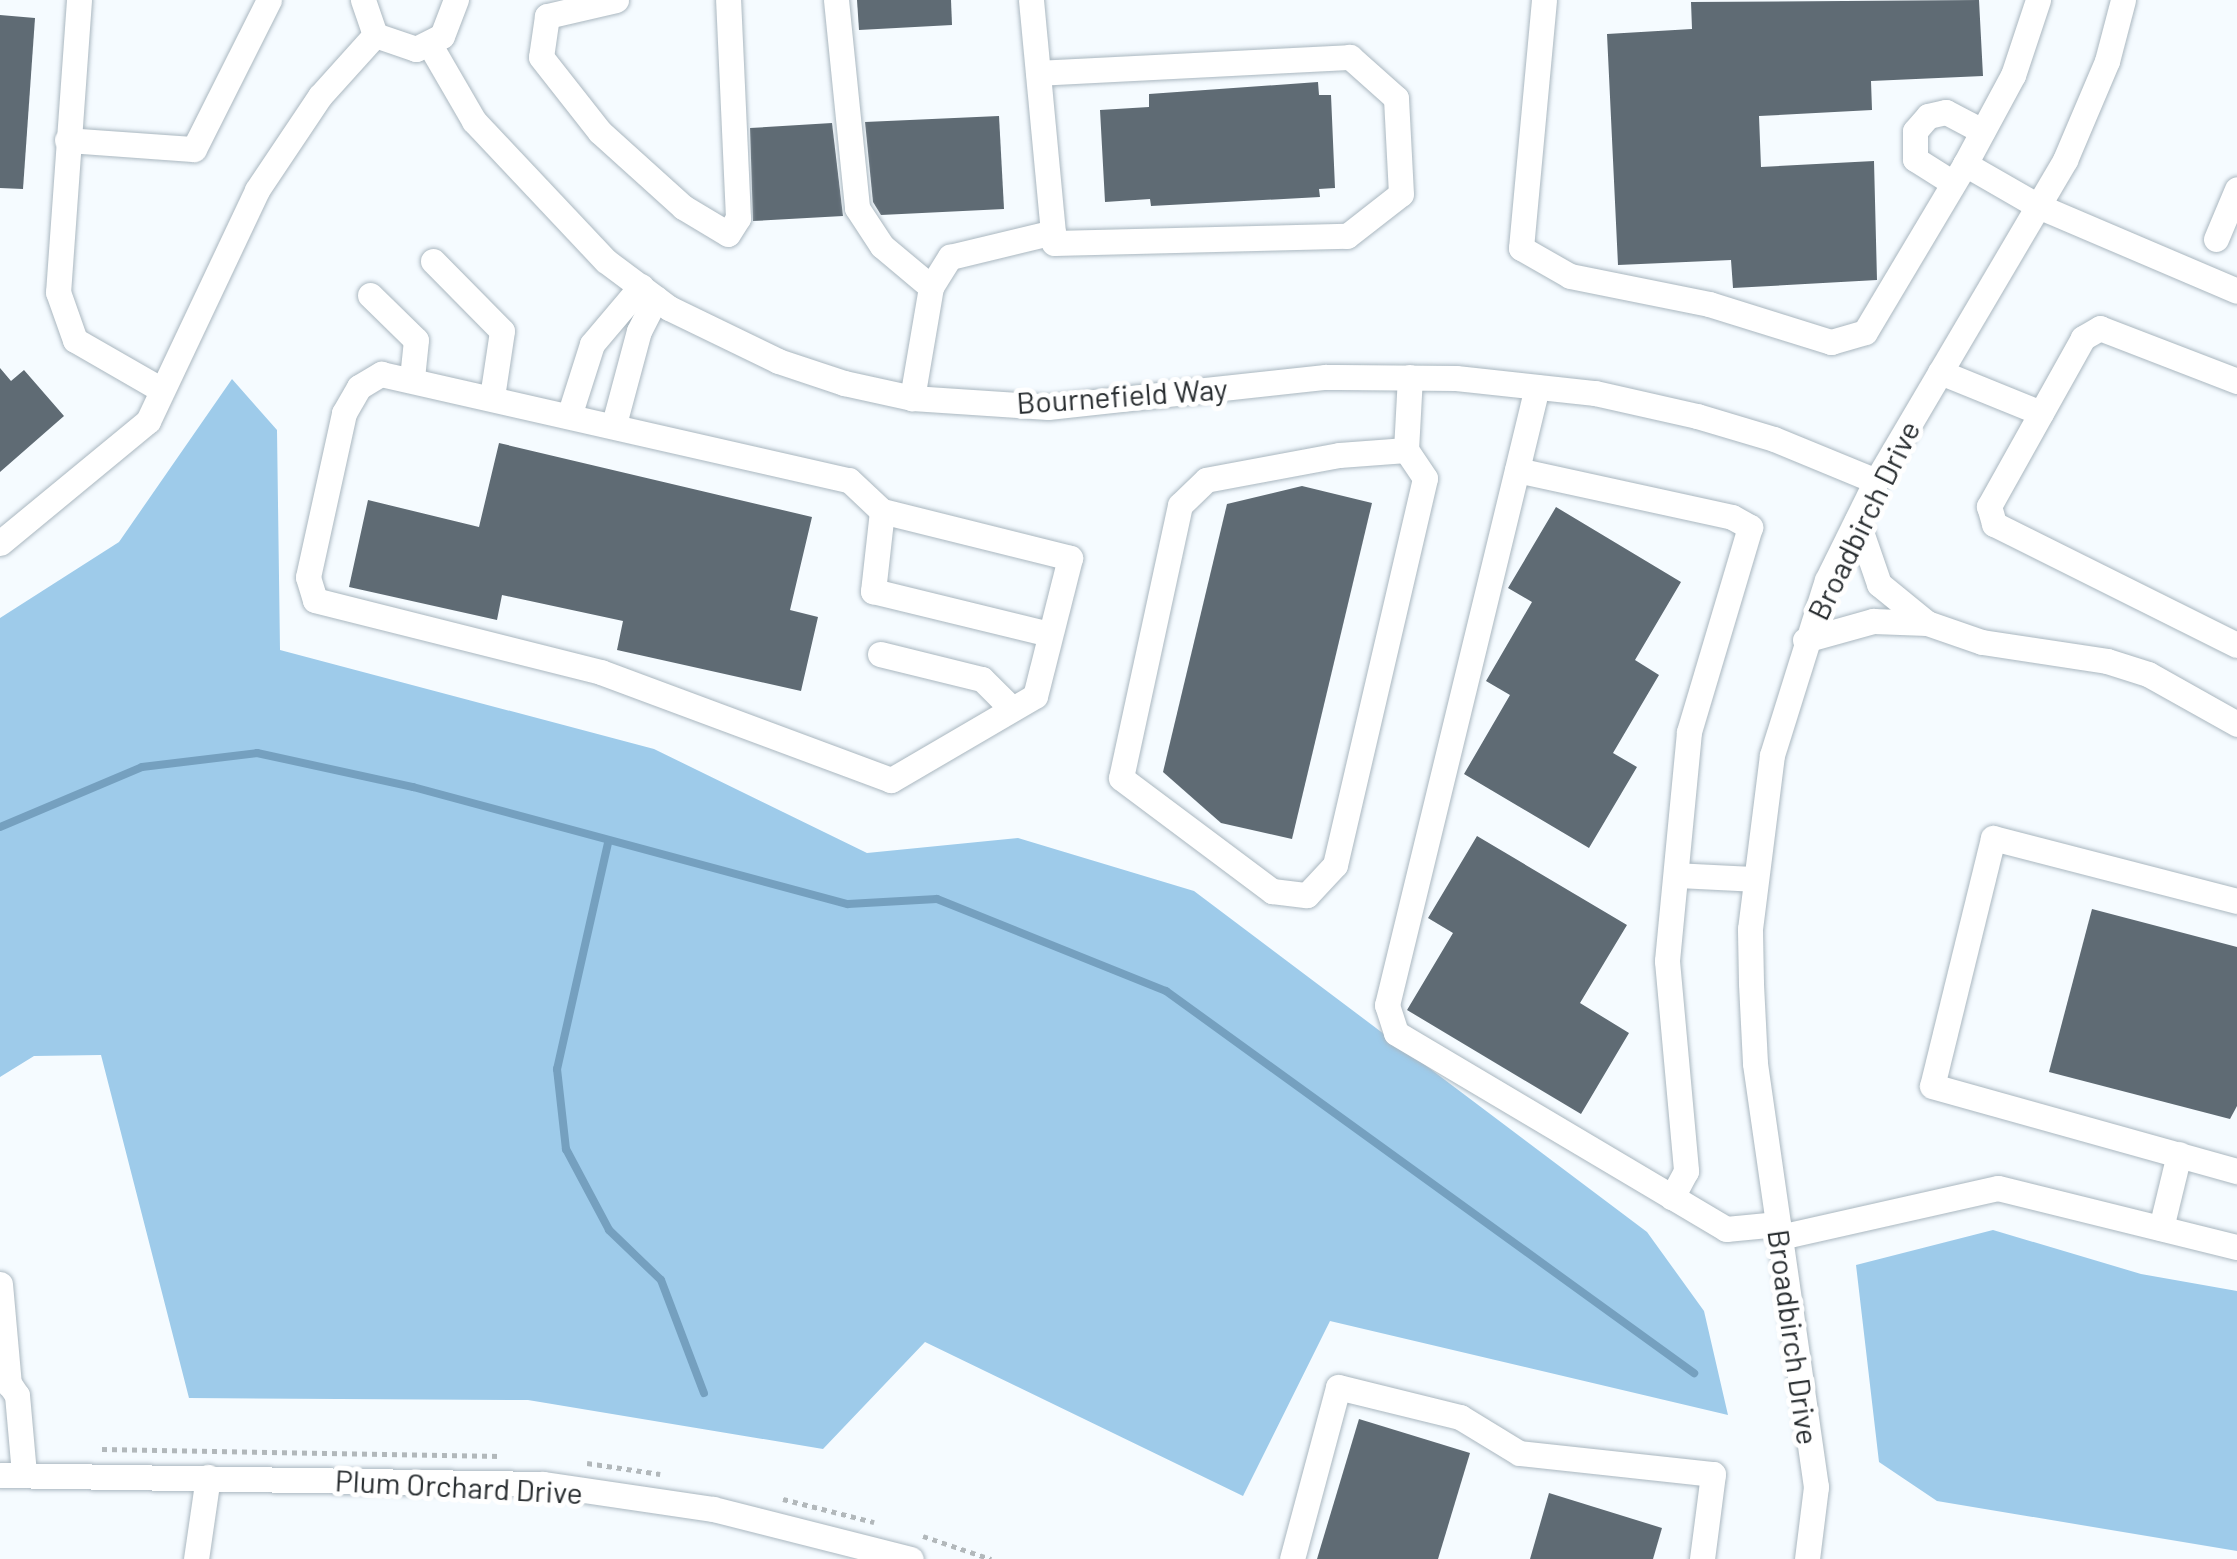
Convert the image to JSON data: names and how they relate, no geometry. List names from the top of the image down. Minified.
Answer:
{"streets":{"street":["Bournefield Way","Broadbirch Drive","Plum Orchard Drive"]},"crossings":[["Bournefield Way","Broadbirch Drive"]]}
